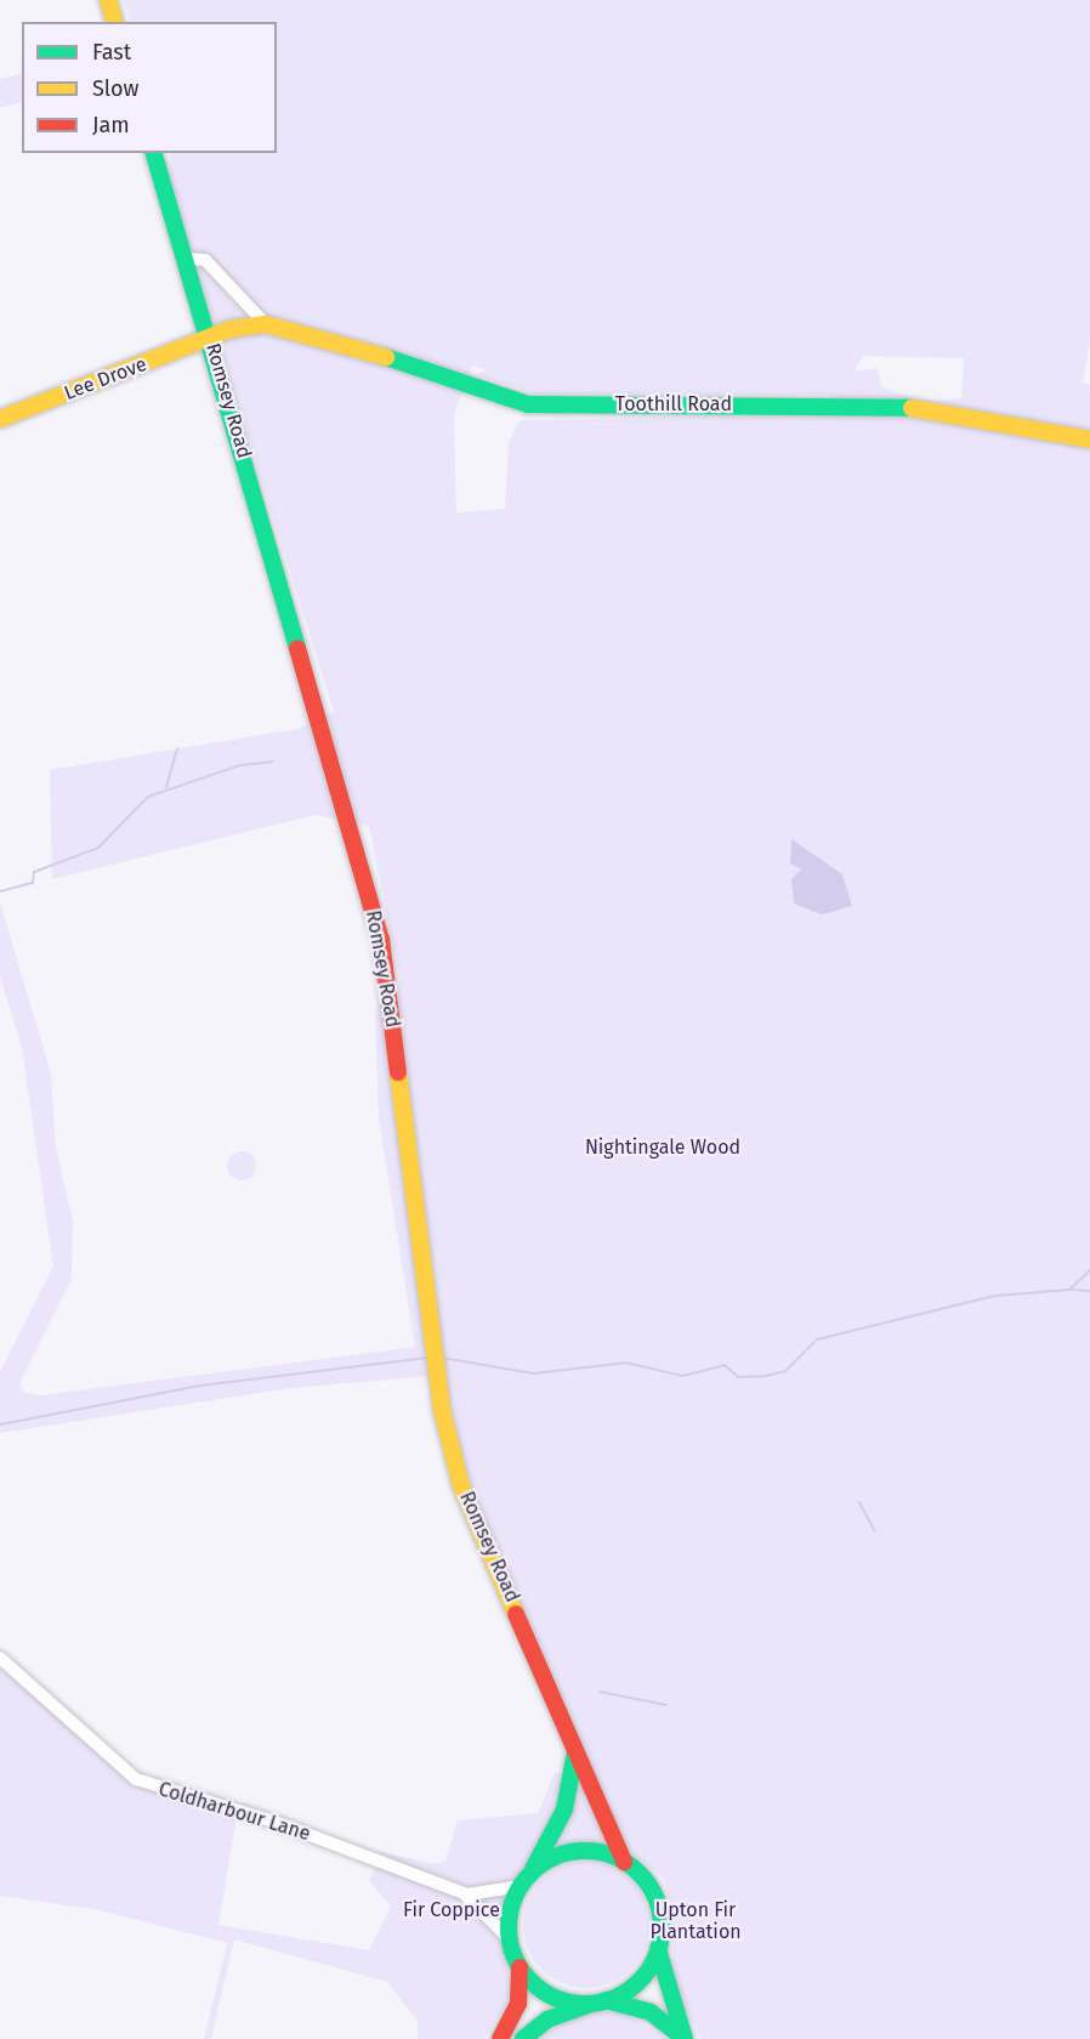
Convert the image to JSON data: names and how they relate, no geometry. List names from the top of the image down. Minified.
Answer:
{"streets":{"main road":["Lee Drove","Romsey Road","Toothill Road"],"street":["Coldharbour Lane"]},"crossings":[["Lee Drove","Romsey Road"],["Lee Drove","Toothill Road"],["Romsey Road","Toothill Road"],["Romsey Road","Coldharbour Lane"]],"parks":["Nightingale Wood","Fir Coppice","Upton Fir Plantation"],"legend":["Fast","Slow","Jam"]}
